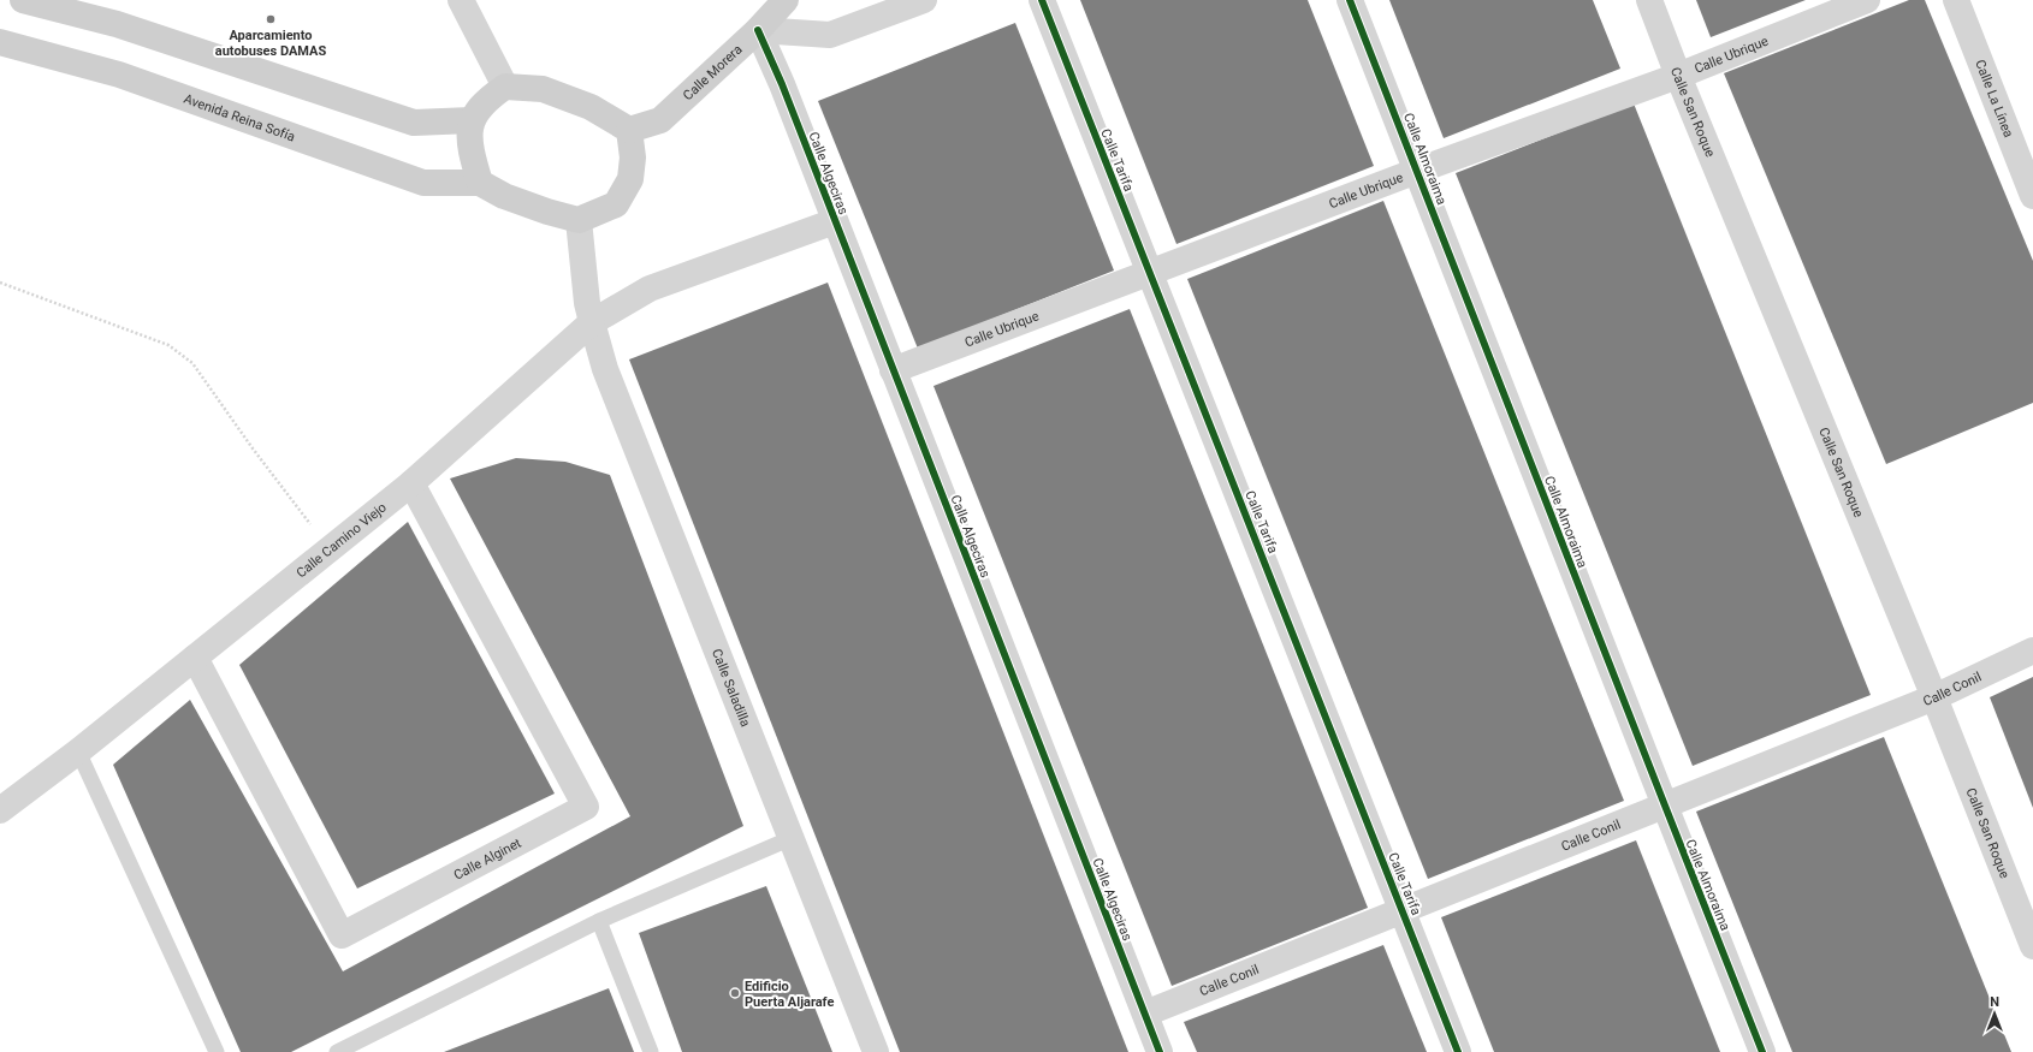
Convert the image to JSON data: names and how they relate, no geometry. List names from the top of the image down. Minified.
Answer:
{"streets":{"street":["Calle Ubrique","Calle Morera","Calle La Línea","Calle San Roque","Avenida Reina Sofía","Calle Almoraima","Calle Tarifa","Calle Algeciras","Calle Camino Viejo","Calle Saladilla","Calle Conil","Calle Alginet"]},"crossings":[["Calle Ubrique","Calle San Roque"],["Calle Ubrique","Calle Almoraima"],["Calle Ubrique","Calle Tarifa"],["Calle Ubrique","Calle Algeciras"],["Calle Morera","Avenida Reina Sofía"],["Calle Morera","Calle Algeciras"],["Calle San Roque","Calle Conil"],["Calle Almoraima","Calle Conil"],["Calle Tarifa","Calle Conil"],["Calle Algeciras","Calle Camino Viejo"],["Calle Algeciras","Calle Conil"],["Calle Camino Viejo","Calle Saladilla"],["Calle Camino Viejo","Calle Alginet"]],"places":["Aparcamiento autobuses DAMAS","Edificio Puerta Aljarafe"],"north":"top"}
